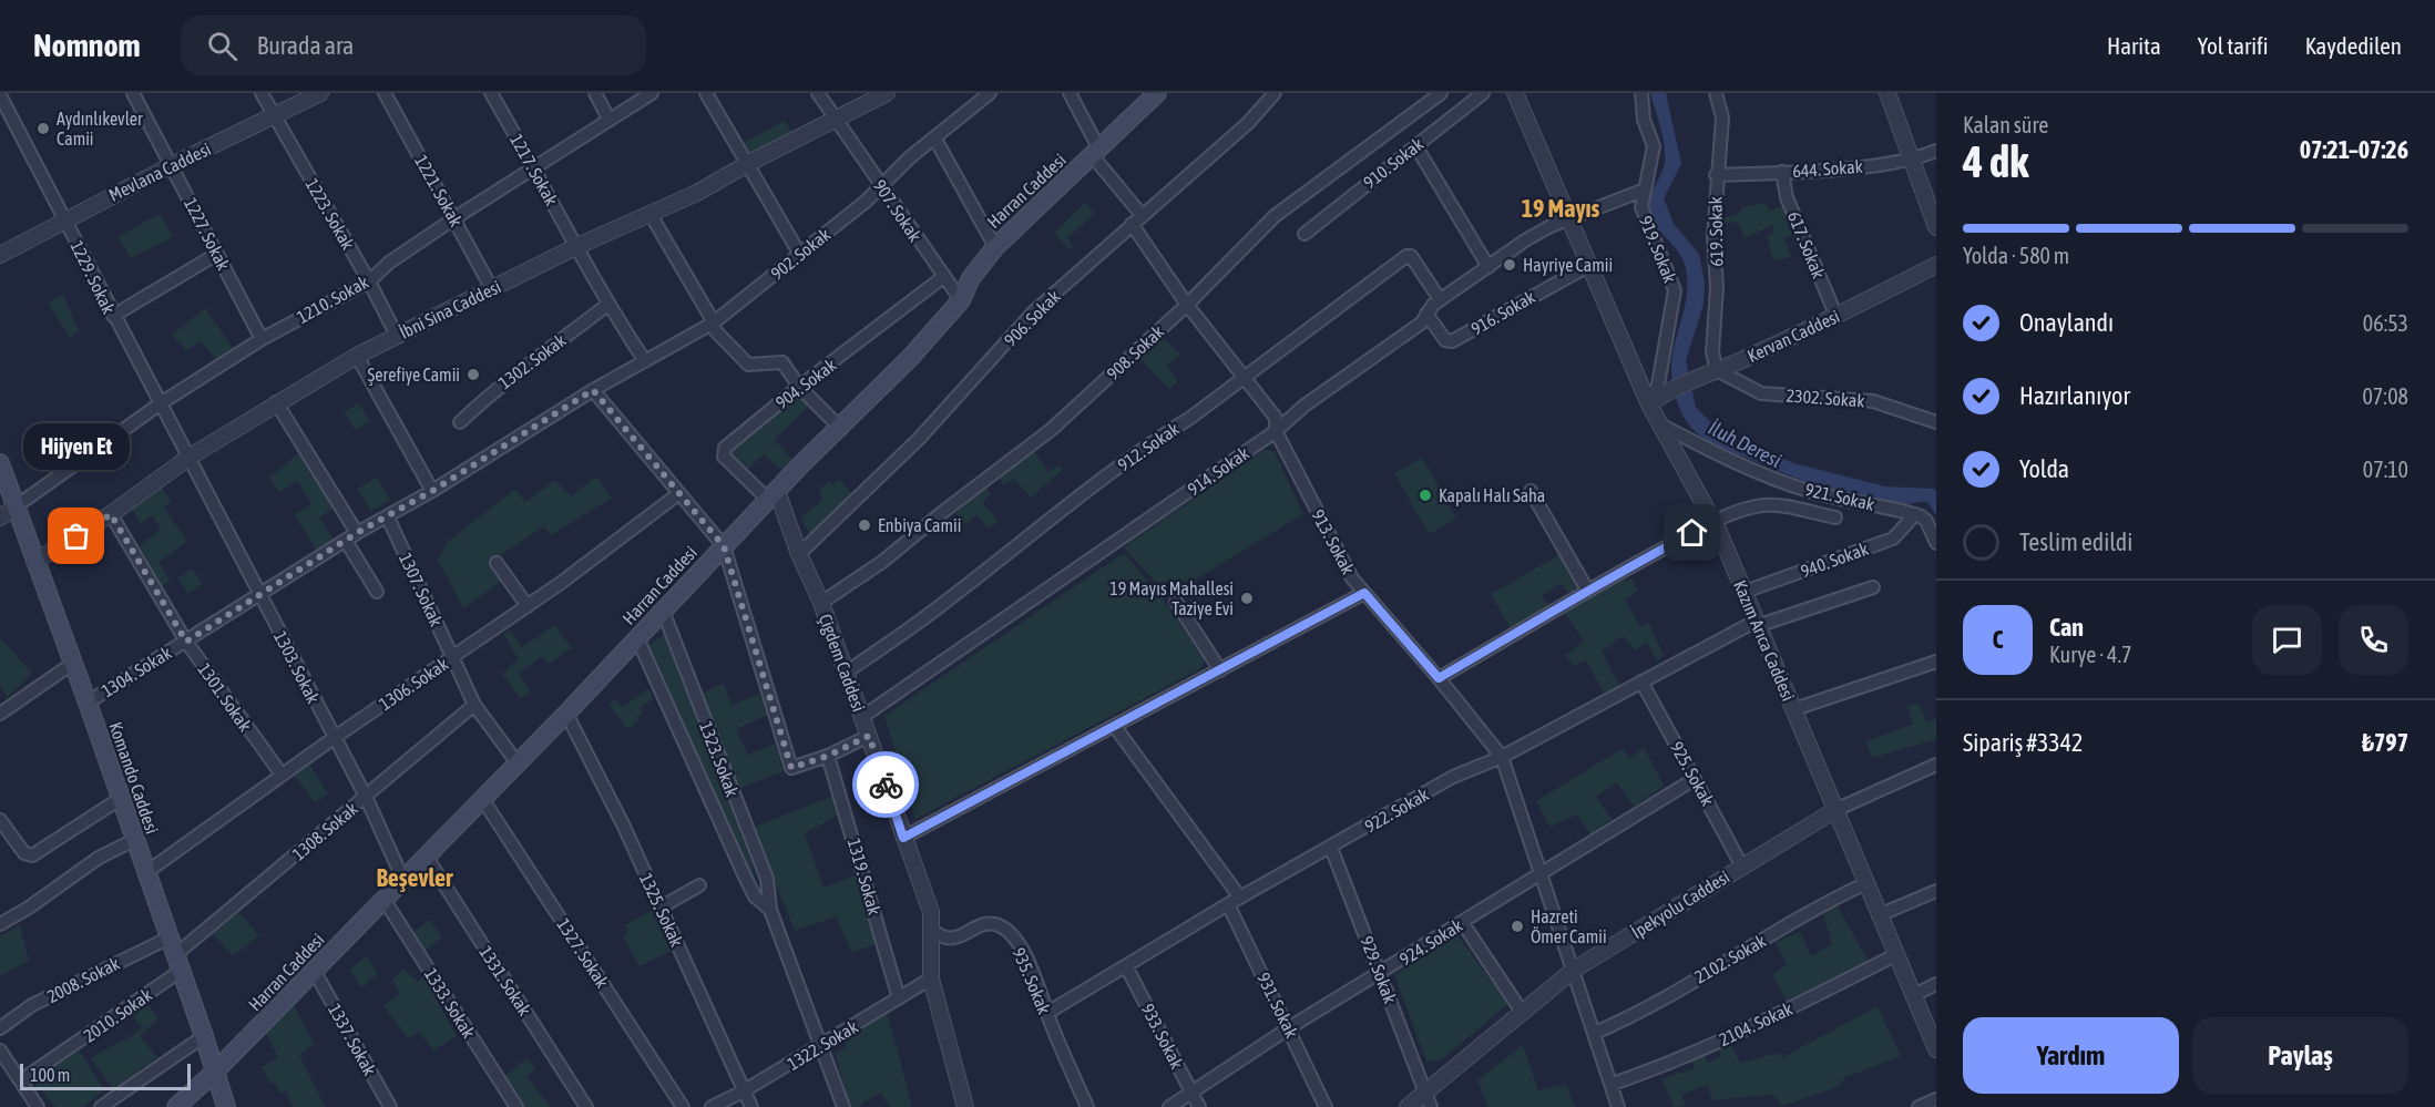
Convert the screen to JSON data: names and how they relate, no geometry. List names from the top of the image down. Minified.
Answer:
{"streets":{"main road":["Harran Caddesi","Komando Caddesi"],"street":["910. Sokak","644. Sokak","1217. Sokak","Mevlana Caddesi","1221. Sokak","907. Sokak","1223. Sokak","619. Sokak","1227. Sokak","617. Sokak","919. Sokak","902. Sokak","1229. Sokak","1210. Sokak","İbni Sina Caddesi","916. Sokak","906. Sokak","Kervan Caddesi","908. Sokak","1302. Sokak","904. Sokak","2302. Sokak","912. Sokak","914. Sokak","921. Sokak","913. Sokak","940. Sokak","1307. Sokak","Kazım Arıca Caddesi","Çigdem Caddesi","1303. Sokak","1304. Sokak","1306. Sokak","1301. Sokak","1323. Sokak","925. Sokak","922. Sokak","1308. Sokak","1319. Sokak","İpekyolu Caddesi","1325. Sokak","924. Sokak","1327. Sokak","2102. Sokak","929. Sokak","2008. Sokak","1331. Sokak","935. Sokak","1333. Sokak","931. Sokak","2010. Sokak","2104. Sokak","933. Sokak","1337. Sokak","1322. Sokak"]},"crossings":[["644. Sokak","619. Sokak"],["644. Sokak","617. Sokak"],["1217. Sokak","902. Sokak"],["1217. Sokak","1210. Sokak"],["1217. Sokak","İbni Sina Caddesi"],["1217. Sokak","1302. Sokak"],["Mevlana Caddesi","1223. Sokak"],["Mevlana Caddesi","1227. Sokak"],["Mevlana Caddesi","1229. Sokak"],["1221. Sokak","1210. Sokak"],["1221. Sokak","İbni Sina Caddesi"],["Harran Caddesi","907. Sokak"],["Harran Caddesi","904. Sokak"],["Harran Caddesi","913. Sokak"],["Harran Caddesi","1307. Sokak"],["Harran Caddesi","Çigdem Caddesi"],["Harran Caddesi","1303. Sokak"],["Harran Caddesi","1323. Sokak"],["Harran Caddesi","Komando Caddesi"],["Harran Caddesi","1325. Sokak"],["Harran Caddesi","1327. Sokak"],["Harran Caddesi","1331. Sokak"],["Harran Caddesi","1333. Sokak"],["Harran Caddesi","1337. Sokak"],["907. Sokak","902. Sokak"],["907. Sokak","İbni Sina Caddesi"],["907. Sokak","904. Sokak"],["1223. Sokak","1210. Sokak"],["1223. Sokak","İbni Sina Caddesi"],["619. Sokak","Kervan Caddesi"],["619. Sokak","2302. Sokak"],["1227. Sokak","1210. Sokak"],["617. Sokak","Kervan Caddesi"],["919. Sokak","Kervan Caddesi"],["919. Sokak","914. Sokak"],["919. Sokak","Kazım Arıca Caddesi"],["902. Sokak","1304. Sokak"],["1229. Sokak","1210. Sokak"],["1229. Sokak","İbni Sina Caddesi"],["1229. Sokak","1303. Sokak"],["1210. Sokak","Komando Caddesi"],["İbni Sina Caddesi","1303. Sokak"],["İbni Sina Caddesi","1301. Sokak"],["İbni Sina Caddesi","Komando Caddesi"],["916. Sokak","914. Sokak"],["916. Sokak","Kazım Arıca Caddesi"],["906. Sokak","913. Sokak"],["906. Sokak","Çigdem Caddesi"],["Kervan Caddesi","2302. Sokak"],["Kervan Caddesi","Kazım Arıca Caddesi"],["908. Sokak","913. Sokak"],["908. Sokak","Çigdem Caddesi"],["904. Sokak","Çigdem Caddesi"],["912. Sokak","914. Sokak"],["912. Sokak","913. Sokak"],["912. Sokak","Çigdem Caddesi"],["914. Sokak","913. Sokak"],["914. Sokak","Kazım Arıca Caddesi"],["914. Sokak","Çigdem Caddesi"],["921. Sokak","940. Sokak"],["921. Sokak","Kazım Arıca Caddesi"],["913. Sokak","922. Sokak"],["913. Sokak","İpekyolu Caddesi"],["913. Sokak","924. Sokak"],["913. Sokak","2102. Sokak"],["913. Sokak","2104. Sokak"],["940. Sokak","Kazım Arıca Caddesi"],["1307. Sokak","1304. Sokak"],["1307. Sokak","1306. Sokak"],["1307. Sokak","1308. Sokak"],["Kazım Arıca Caddesi","922. Sokak"],["Kazım Arıca Caddesi","İpekyolu Caddesi"],["Kazım Arıca Caddesi","2102. Sokak"],["Kazım Arıca Caddesi","2104. Sokak"],["Çigdem Caddesi","935. Sokak"],["Çigdem Caddesi","1322. Sokak"],["1303. Sokak","1304. Sokak"],["1303. Sokak","1306. Sokak"],["1303. Sokak","1308. Sokak"],["1304. Sokak","1301. Sokak"],["1304. Sokak","Komando Caddesi"],["1306. Sokak","1301. Sokak"],["1306. Sokak","Komando Caddesi"],["1323. Sokak","1322. Sokak"],["925. Sokak","922. Sokak"],["925. Sokak","İpekyolu Caddesi"],["925. Sokak","924. Sokak"],["Komando Caddesi","1308. Sokak"],["Komando Caddesi","2008. Sokak"],["Komando Caddesi","2010. Sokak"],["922. Sokak","929. Sokak"],["922. Sokak","935. Sokak"],["922. Sokak","931. Sokak"],["922. Sokak","933. Sokak"],["1308. Sokak","2010. Sokak"],["1319. Sokak","1322. Sokak"],["İpekyolu Caddesi","929. Sokak"],["1325. Sokak","1322. Sokak"],["924. Sokak","929. Sokak"],["924. Sokak","931. Sokak"],["924. Sokak","933. Sokak"]],"districts":["19 Mayıs","Beşevler"],"water":["İluh Deresi"],"places":["Aydınlıkevler Camii","Hayriye Camii","Şerefiye Camii","Kapalı Halı Saha","Enbiya Camii","Hijyen Et","19 Mayıs Mahallesi Taziye Evi","Hazreti Ömer Camii"],"scale_bar":"100 m","page":{"header":"Nomnom","search":"Burada ara","nav":["Harita","Yol tarifi","Kaydedilen"],"heading":["4 dk","Kalan süre","07:21–07:26"],"panel":["Can","Kurye · 4.7","Sipariş #3342","₺797"],"bar":"Yolda · 580 m","list":[["Onaylandı","06:53"],["Hazırlanıyor","07:08"],["Yolda","07:10"],"Teslim edildi"],"bubble":"Hijyen Et","round":"C","buttons":["Yardım","Paylaş"],"scale":"100 m"}}
